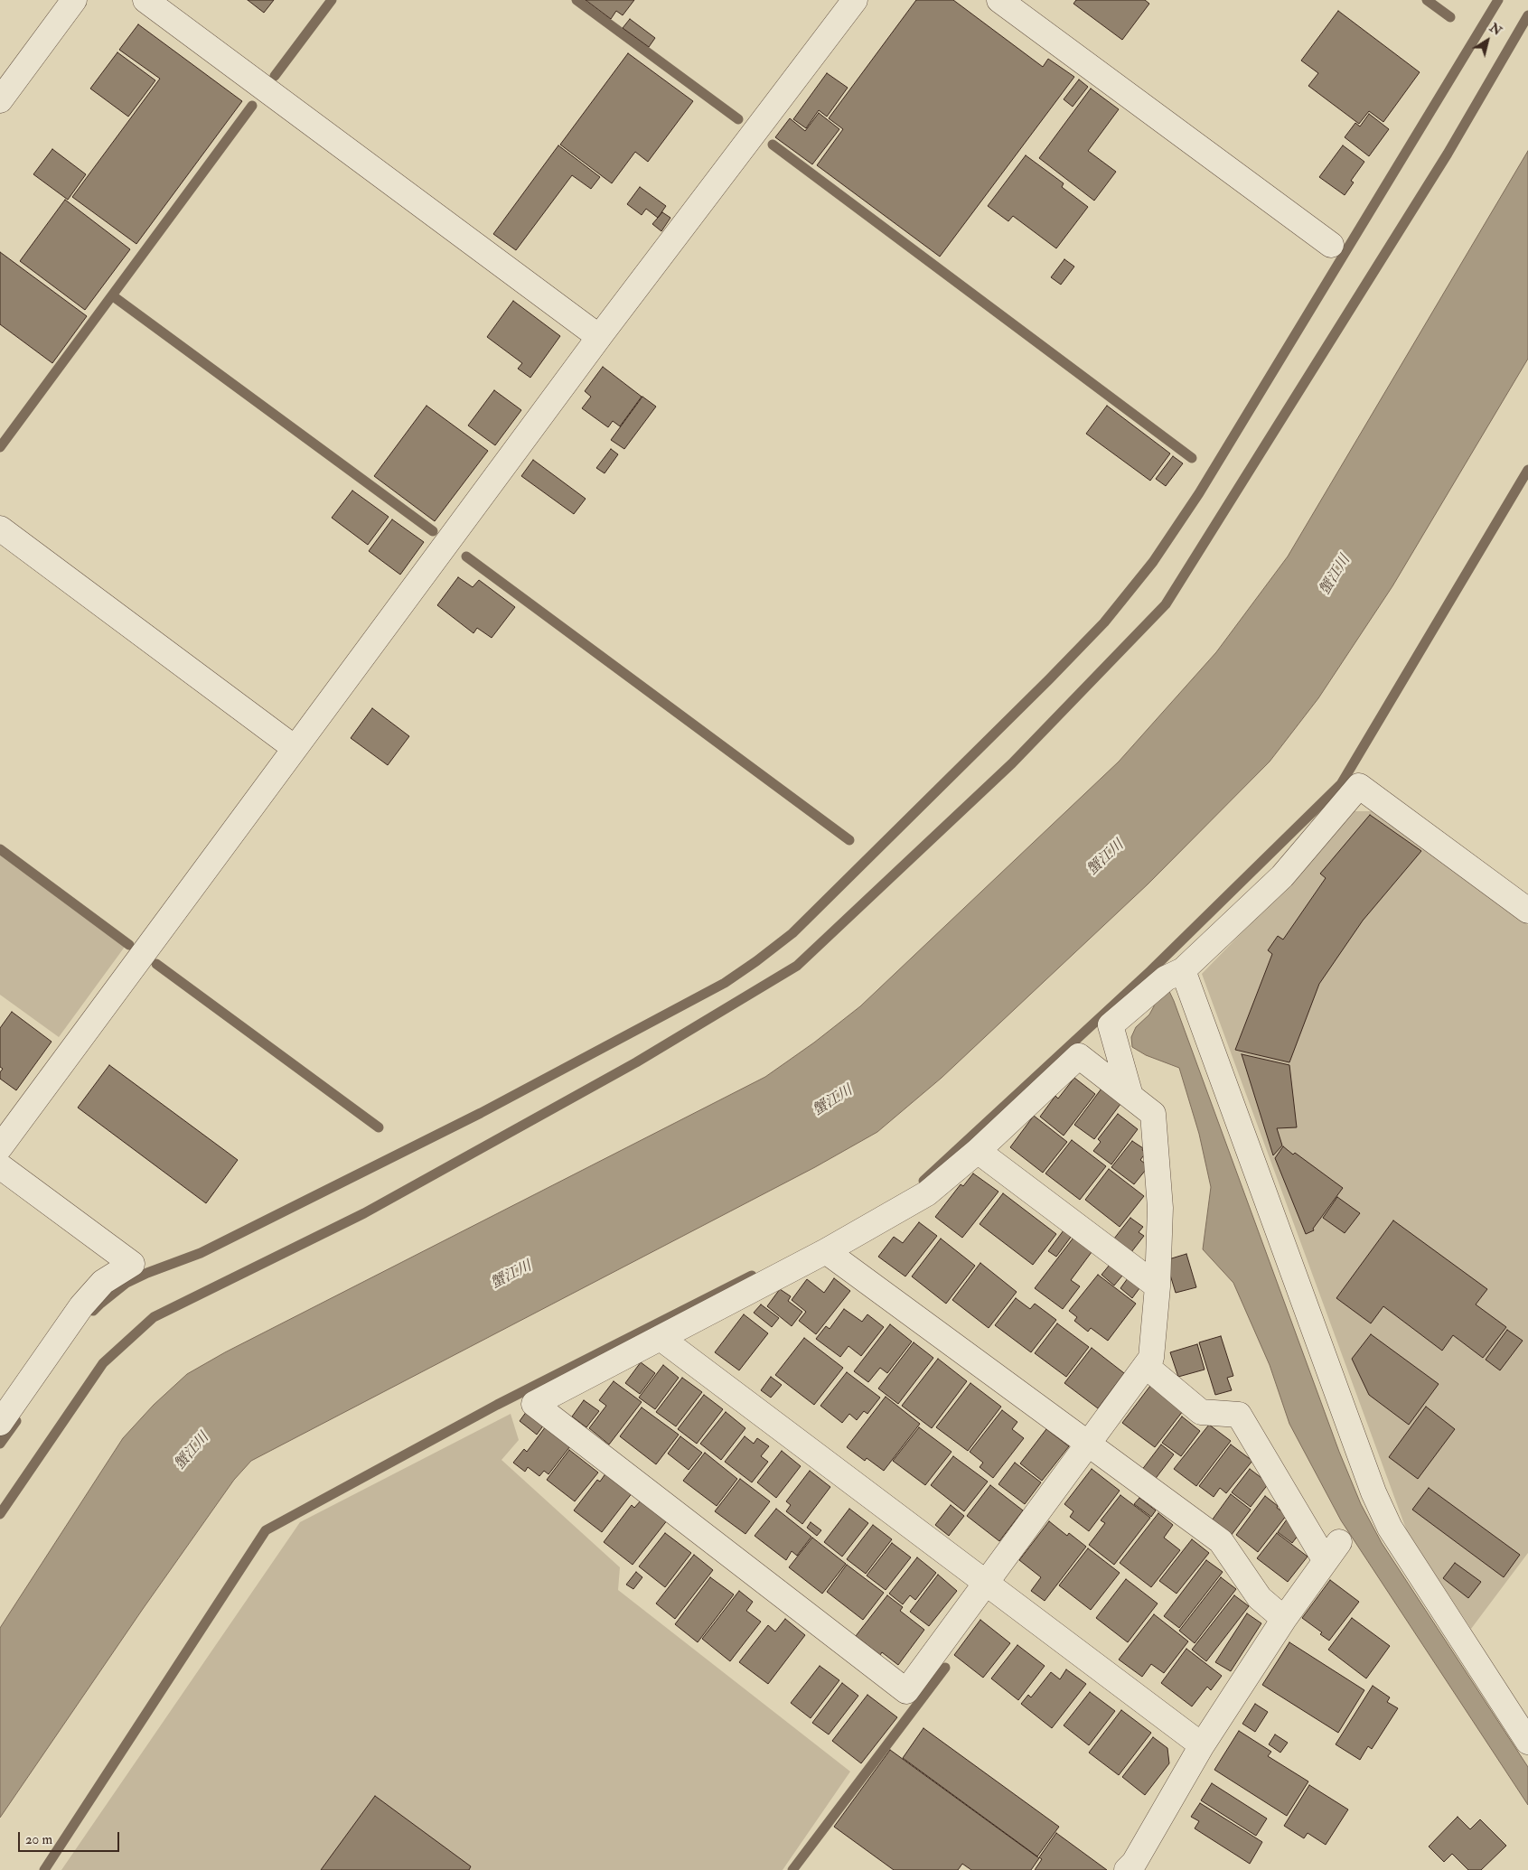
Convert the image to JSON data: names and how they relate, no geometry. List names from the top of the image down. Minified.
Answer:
{"water":["蟹江川"],"scale_bar":"20 m","north":"top right"}
